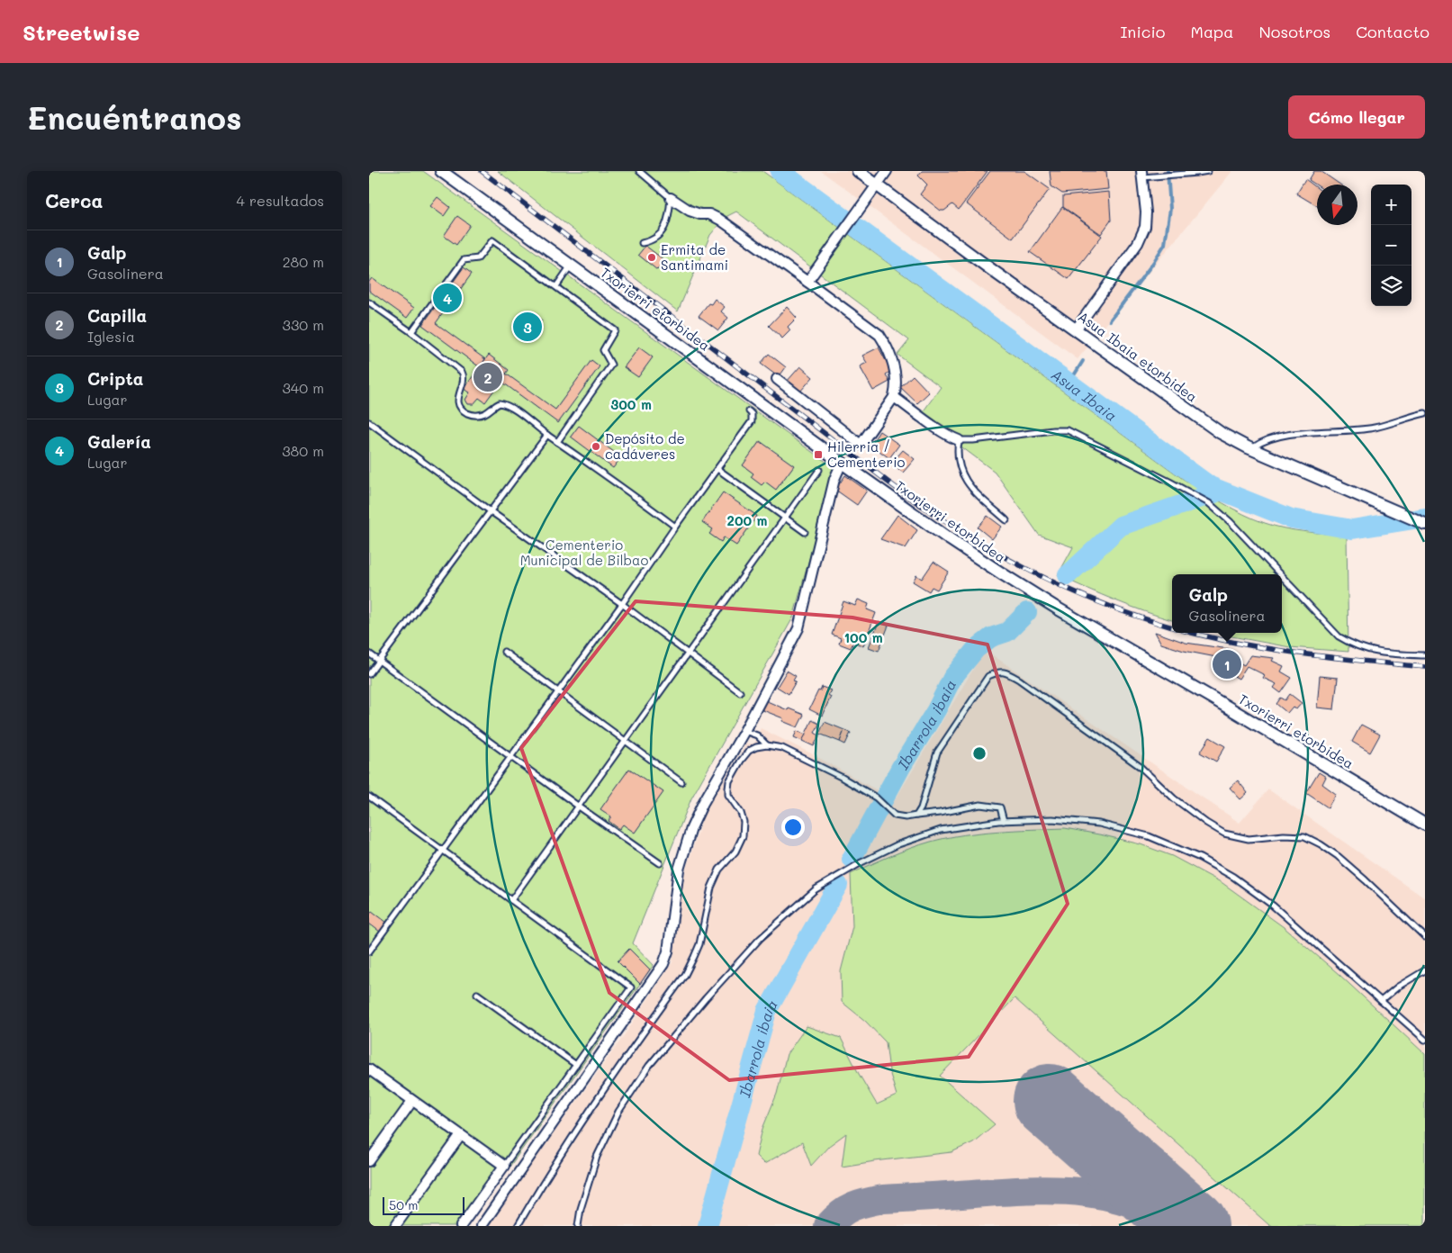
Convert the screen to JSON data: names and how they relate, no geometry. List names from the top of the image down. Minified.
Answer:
{"streets":{"street":["Txorierri etorbidea","Asua Ibaia etorbidea"]},"water":["Asua Ibaia","Ibarrola ibaia"],"parks":["Cementerio Municipal de Bilbao"],"places":{"other":["Ermita de Santimami","Depósito de cadáveres"],"transit":["Hilerria / Cementerio"]},"scale_bar":"50 m","north":"bottom","page":{"header":"Streetwise","nav":["Inicio","Mapa","Nosotros","Contacto"],"buttons":"Cómo llegar","title":"Encuéntranos","heading":["Cerca","4 resultados"],"map_buttons":["+","−"],"list":[{"mark":"1","name":"Galp","note":"Gasolinera","value":"280 m"},{"mark":"2","name":"Capilla","note":"Iglesia","value":"330 m"},{"mark":"3","name":"Cripta","note":"Lugar","value":"340 m"},{"mark":"4","name":"Galería","note":"Lugar","value":"380 m"}],"pins":["4","3","2","1"],"popup":["Galp","Gasolinera"],"scale":"50 m"},"rings":["300 m","200 m","100 m"]}
